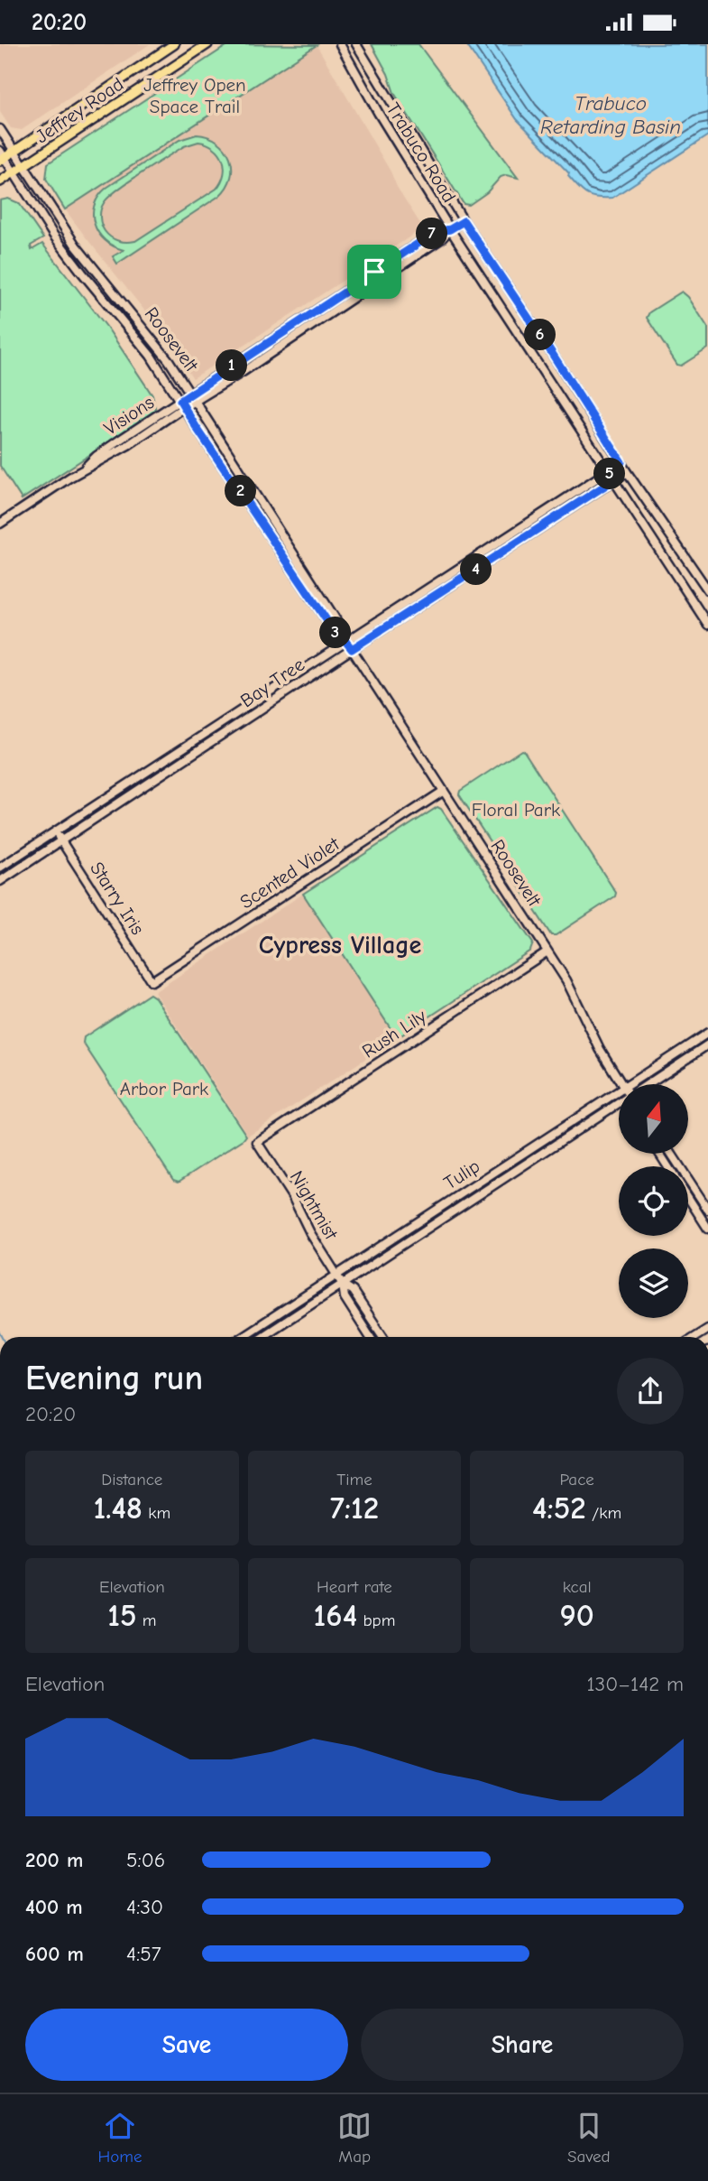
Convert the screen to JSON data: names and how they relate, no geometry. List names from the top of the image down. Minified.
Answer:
{"streets":{"main road":["Jeffrey Road"],"street":["Trabuco Road","Roosevelt","Visions","Bay Tree","Scented Violet","Starry Iris","Rush Lily","Tulip","Nightmist"]},"crossings":[["Jeffrey Road","Roosevelt"],["Trabuco Road","Visions"],["Trabuco Road","Bay Tree"],["Roosevelt","Visions"],["Roosevelt","Bay Tree"],["Roosevelt","Scented Violet"],["Roosevelt","Rush Lily"],["Bay Tree","Starry Iris"],["Scented Violet","Starry Iris"],["Rush Lily","Nightmist"],["Tulip","Nightmist"]],"districts":["Cypress Village"],"water":["Trabuco Retarding Basin"],"parks":["Jeffrey Open Space Trail","Floral Park","Arbor Park"],"north":"top","page":{"status":"20:20","pins":["7","6","1","5","2","4","3"],"heading":["Evening run","20:20"],"stats":[["Distance","1.48 km"],["Time","7:12"],["Pace","4:52 /km"],["Elevation","15 m"],["Heart rate","164 bpm"],["kcal","90"]],"chart":["Elevation","130–142 m"],"list":[{"name":"200 m","note":"5:06"},{"name":"400 m","note":"4:30"},{"name":"600 m","note":"4:57"}],"buttons":["Save","Share"],"tabs":["Home","Map","Saved"]}}
